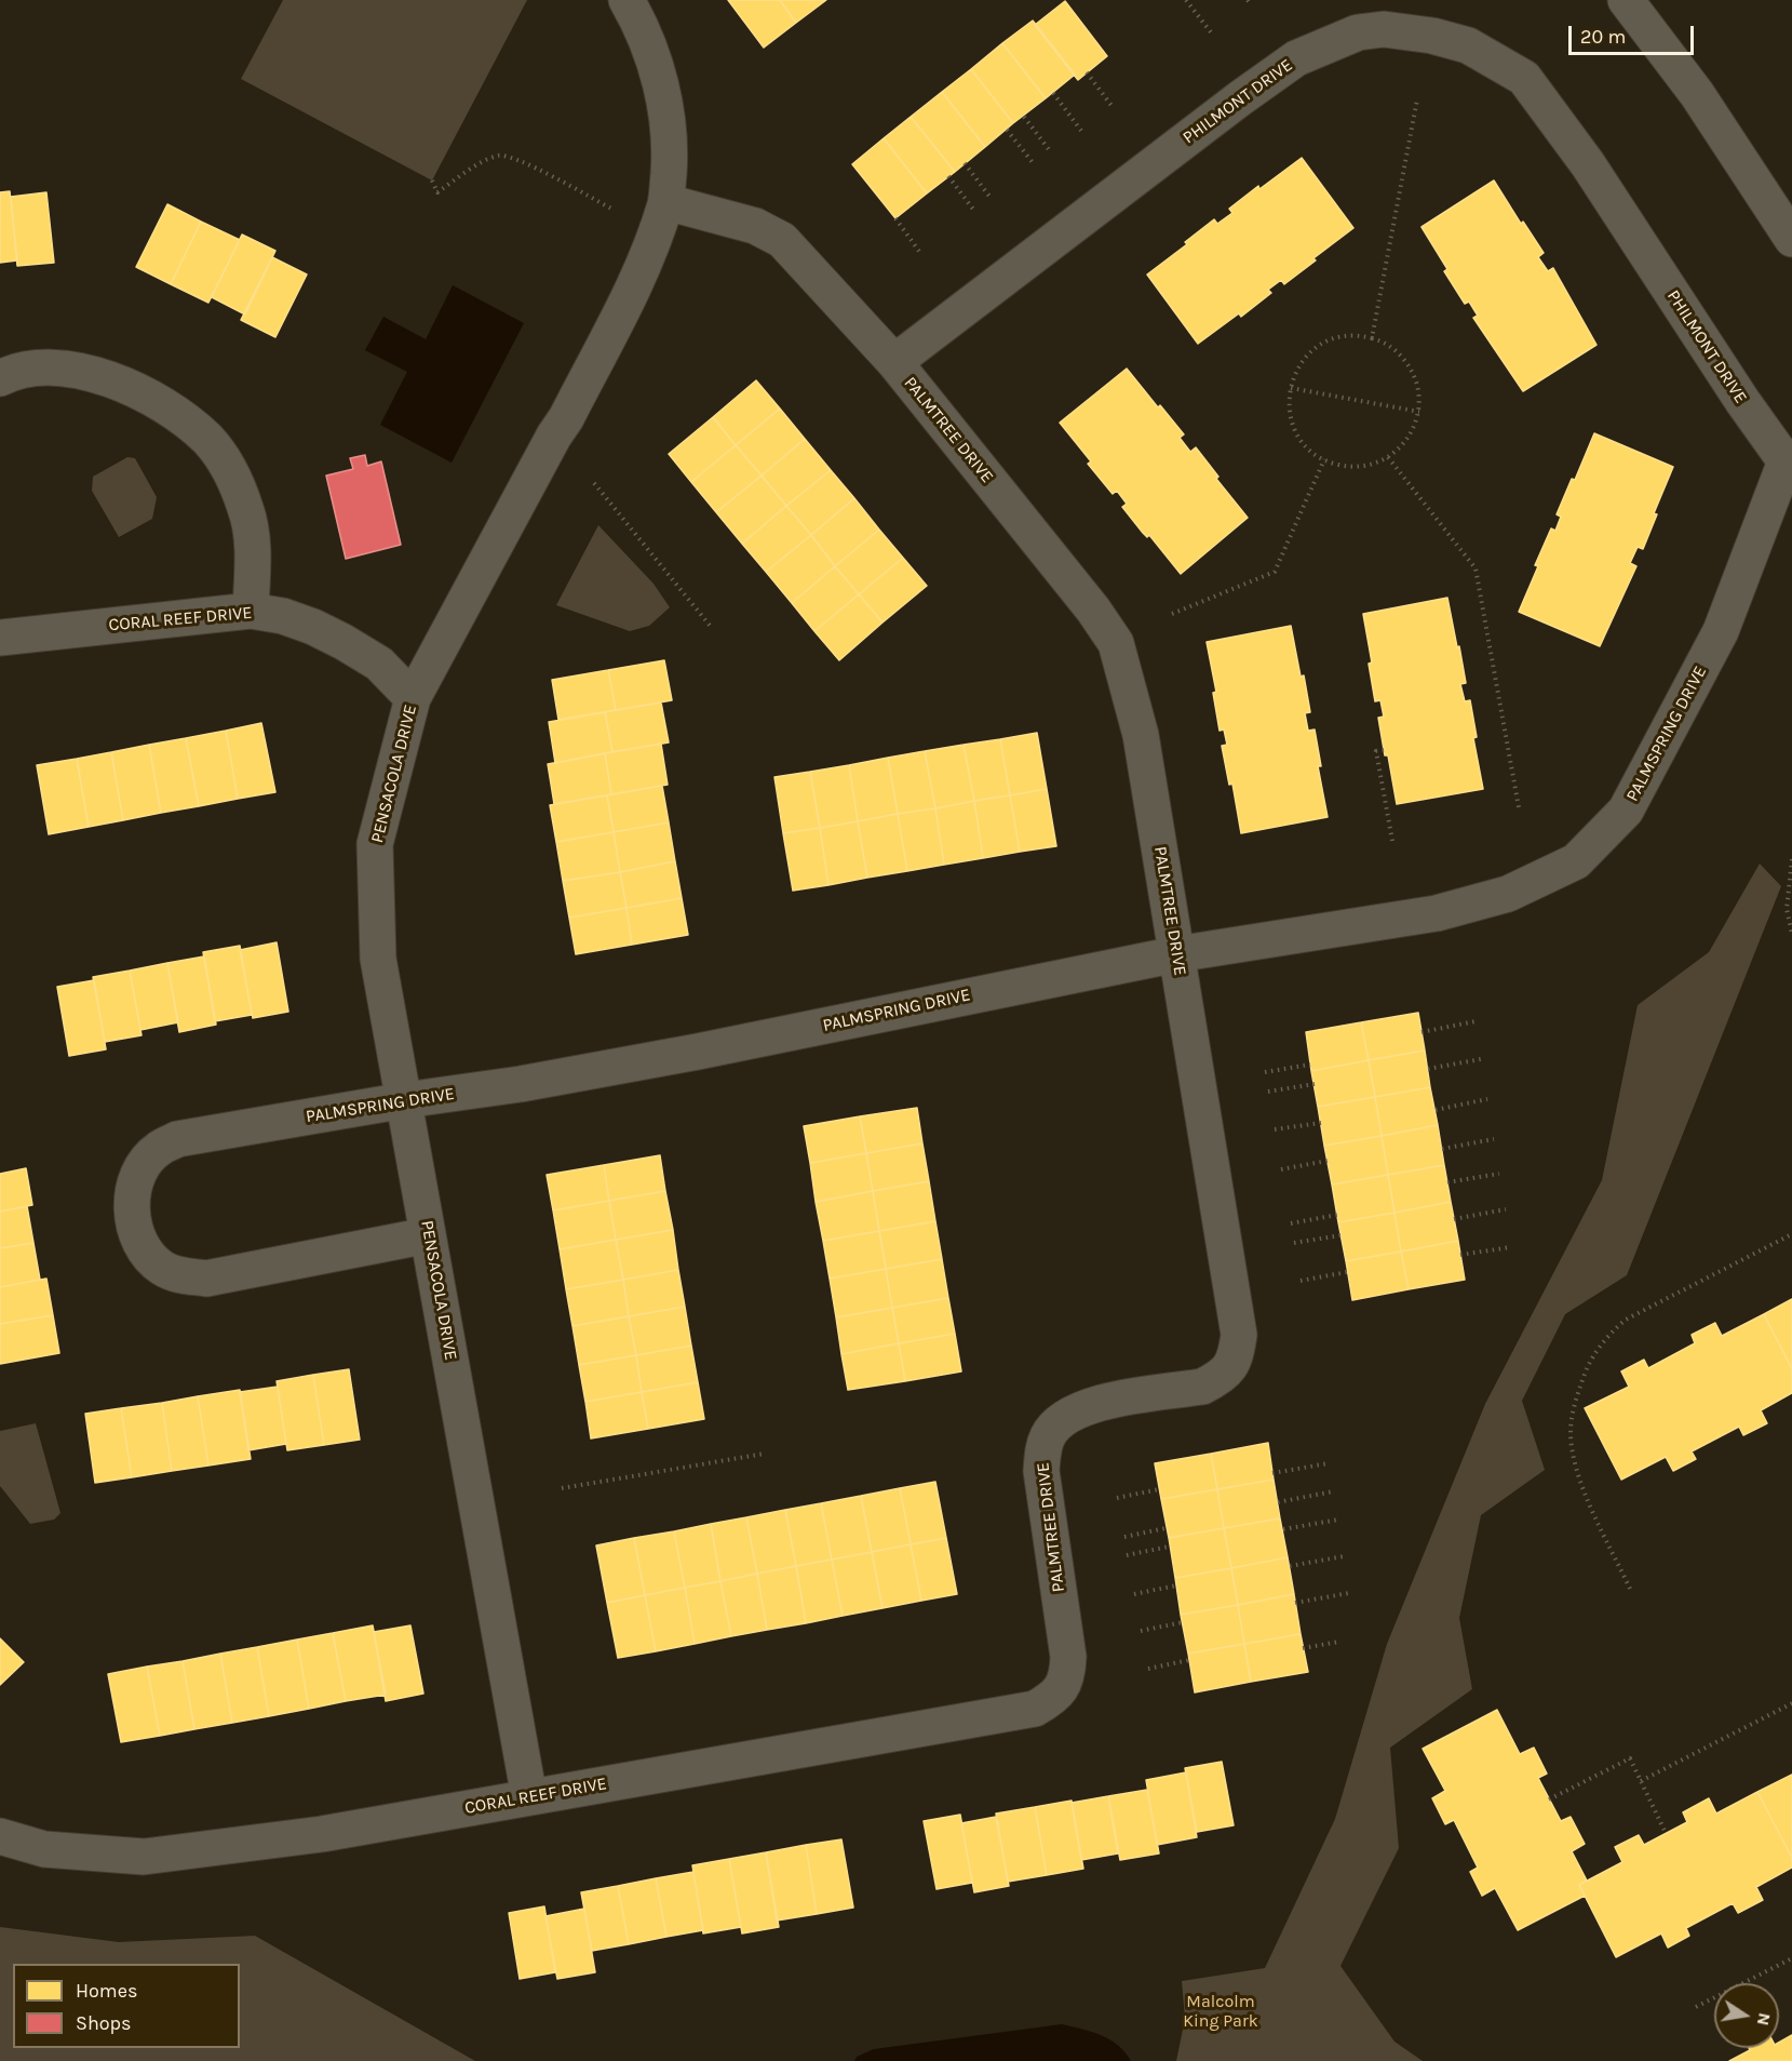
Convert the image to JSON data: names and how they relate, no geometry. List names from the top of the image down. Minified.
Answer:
{"streets":{"street":["PHILMONT DRIVE","PALMTREE DRIVE","CORAL REEF DRIVE","PALMSPRING DRIVE","PENSACOLA DRIVE"]},"crossings":[["PHILMONT DRIVE","PALMTREE DRIVE"],["PHILMONT DRIVE","PALMSPRING DRIVE"],["PALMTREE DRIVE","CORAL REEF DRIVE"],["PALMTREE DRIVE","PALMSPRING DRIVE"],["PALMTREE DRIVE","PENSACOLA DRIVE"],["CORAL REEF DRIVE","PENSACOLA DRIVE"],["PALMSPRING DRIVE","PENSACOLA DRIVE"]],"parks":["Malcolm King Park"],"legend":["Homes","Shops"],"scale_bar":"20 m","north":"right"}
